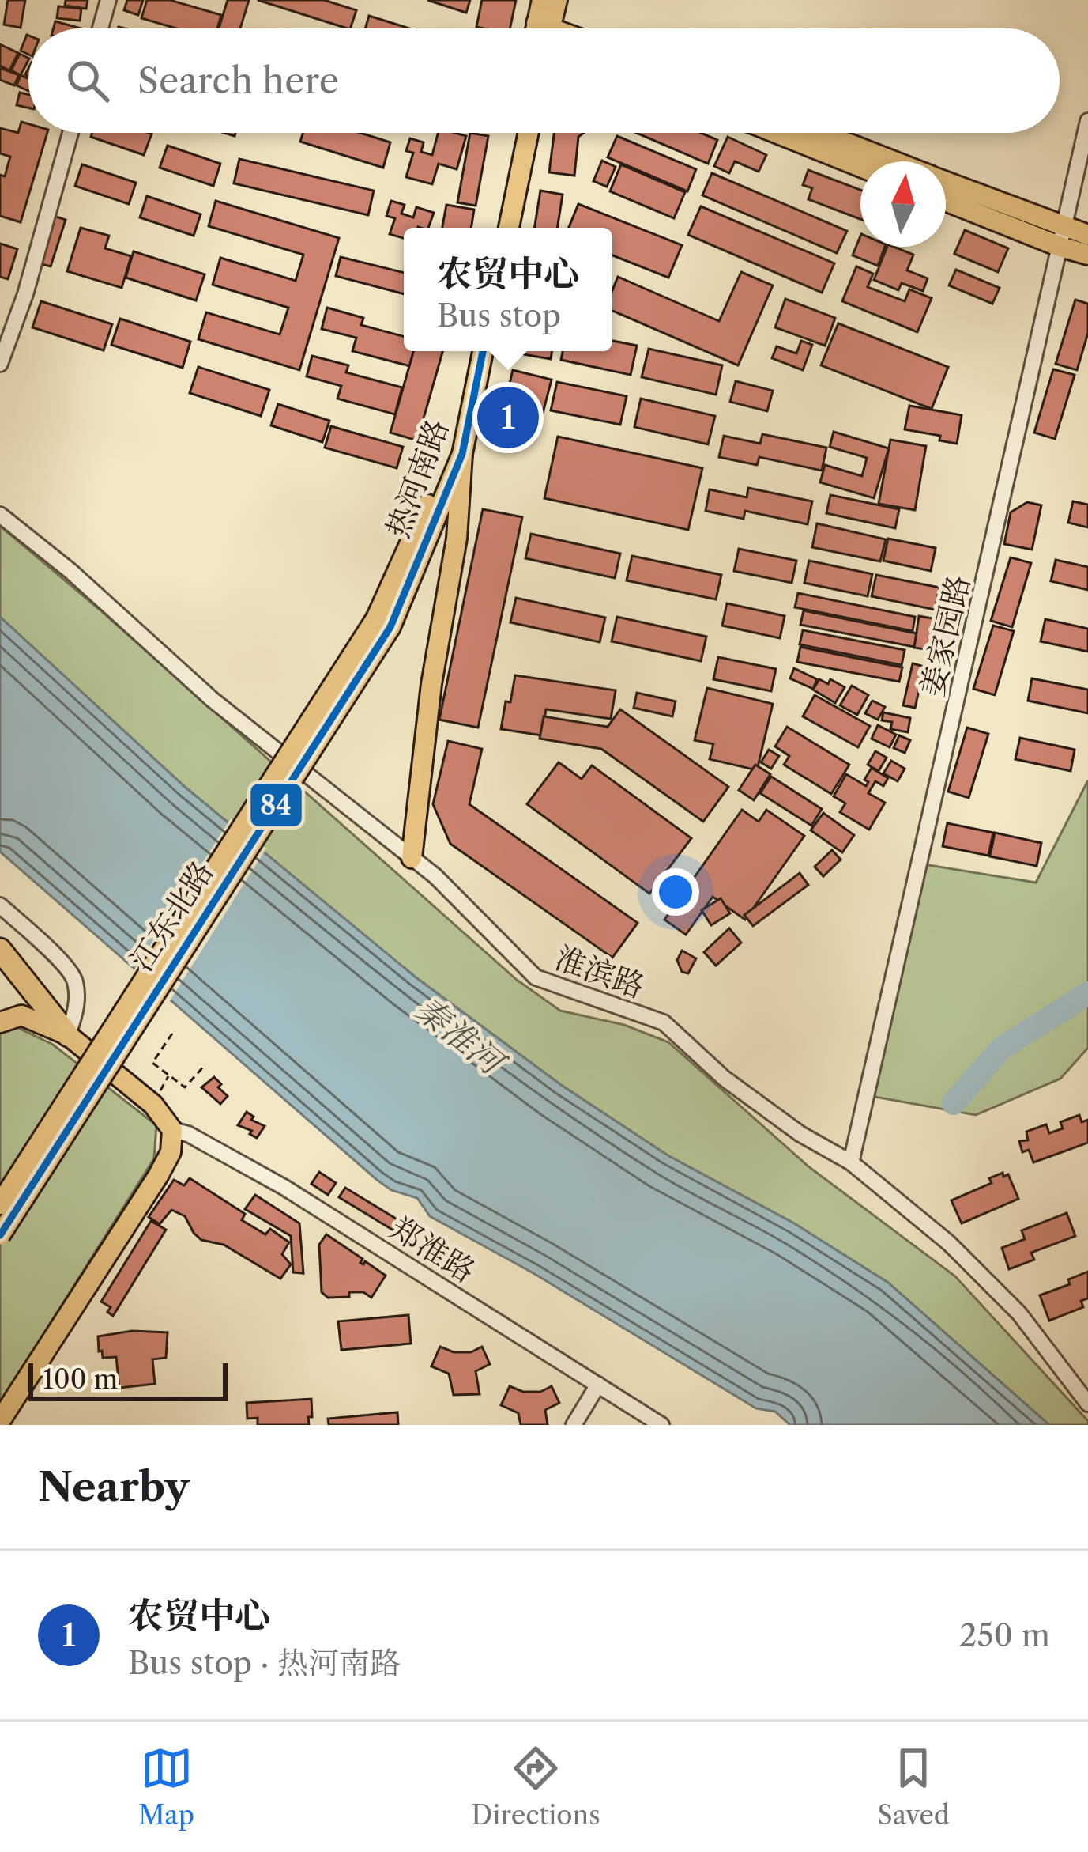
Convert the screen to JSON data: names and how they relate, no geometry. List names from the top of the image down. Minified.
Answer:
{"streets":{"main road":["热河南路","江东北路"],"street":["姜家园路","淮滨路","郑淮路"]},"crossings":[["热河南路","江东北路"],["姜家园路","淮滨路"]],"water":["秦淮河"],"lines":["transit line 84"],"scale_bar":"100 m","north":"top","page":{"search":"Search here","popup":["农贸中心","Bus stop"],"pins":"1","scale":"100 m","heading":"Nearby","list":[{"mark":"1","name":"农贸中心","note":"Bus stop · 热河南路","value":"250 m"}],"nav":["Map","Directions","Saved"]}}
